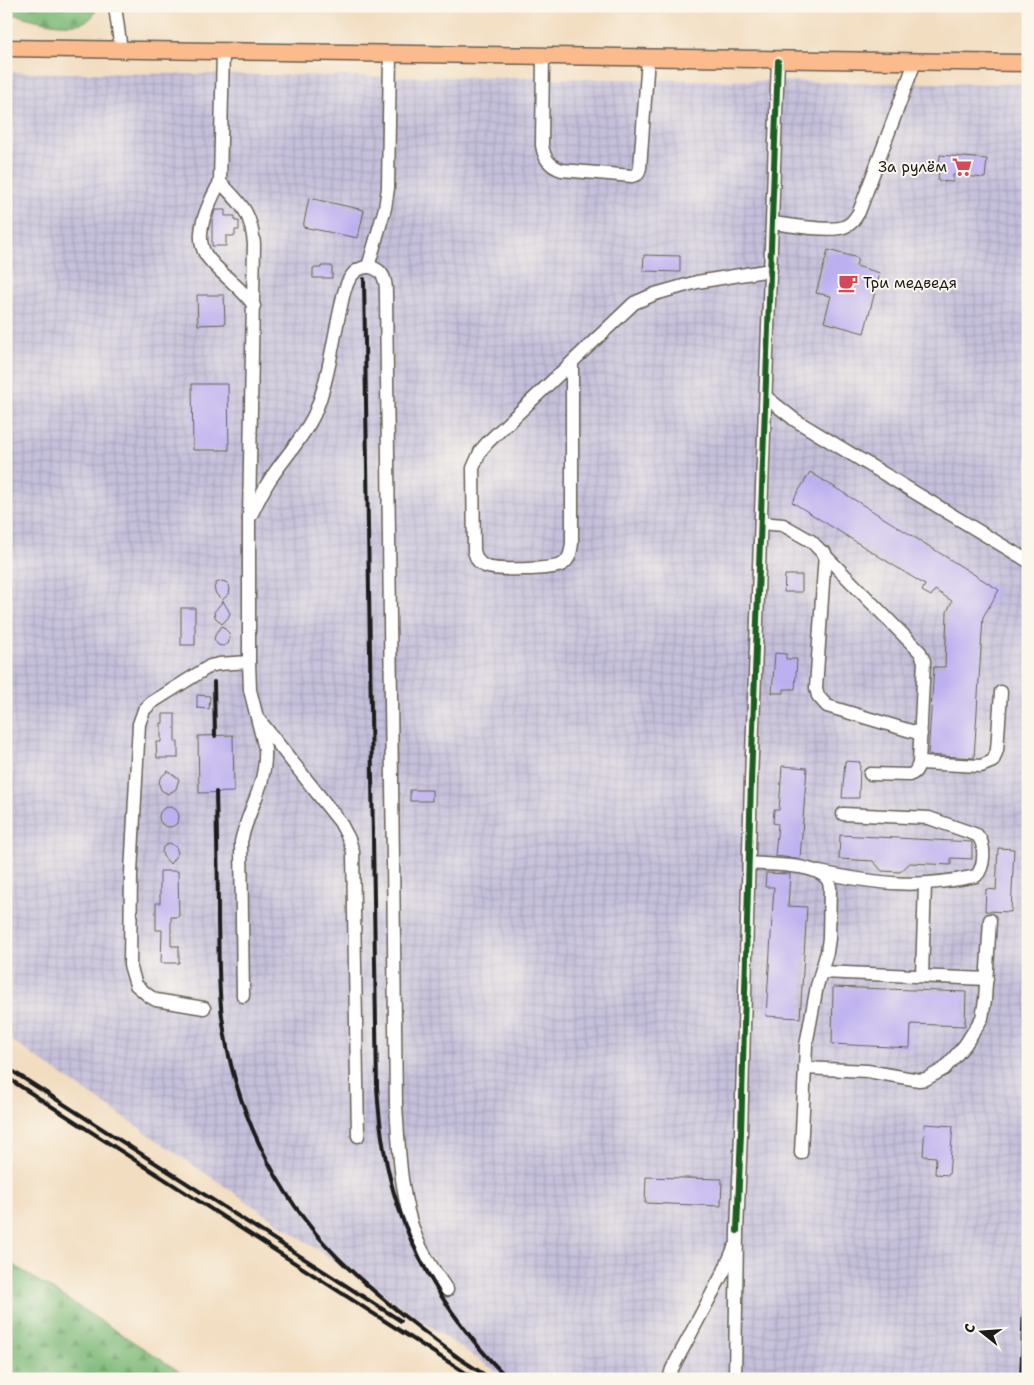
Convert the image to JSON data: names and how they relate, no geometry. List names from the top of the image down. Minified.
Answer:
{"places":{"supermarket":["За рулём"],"cafe":["Три медведя"]},"north":"left"}
